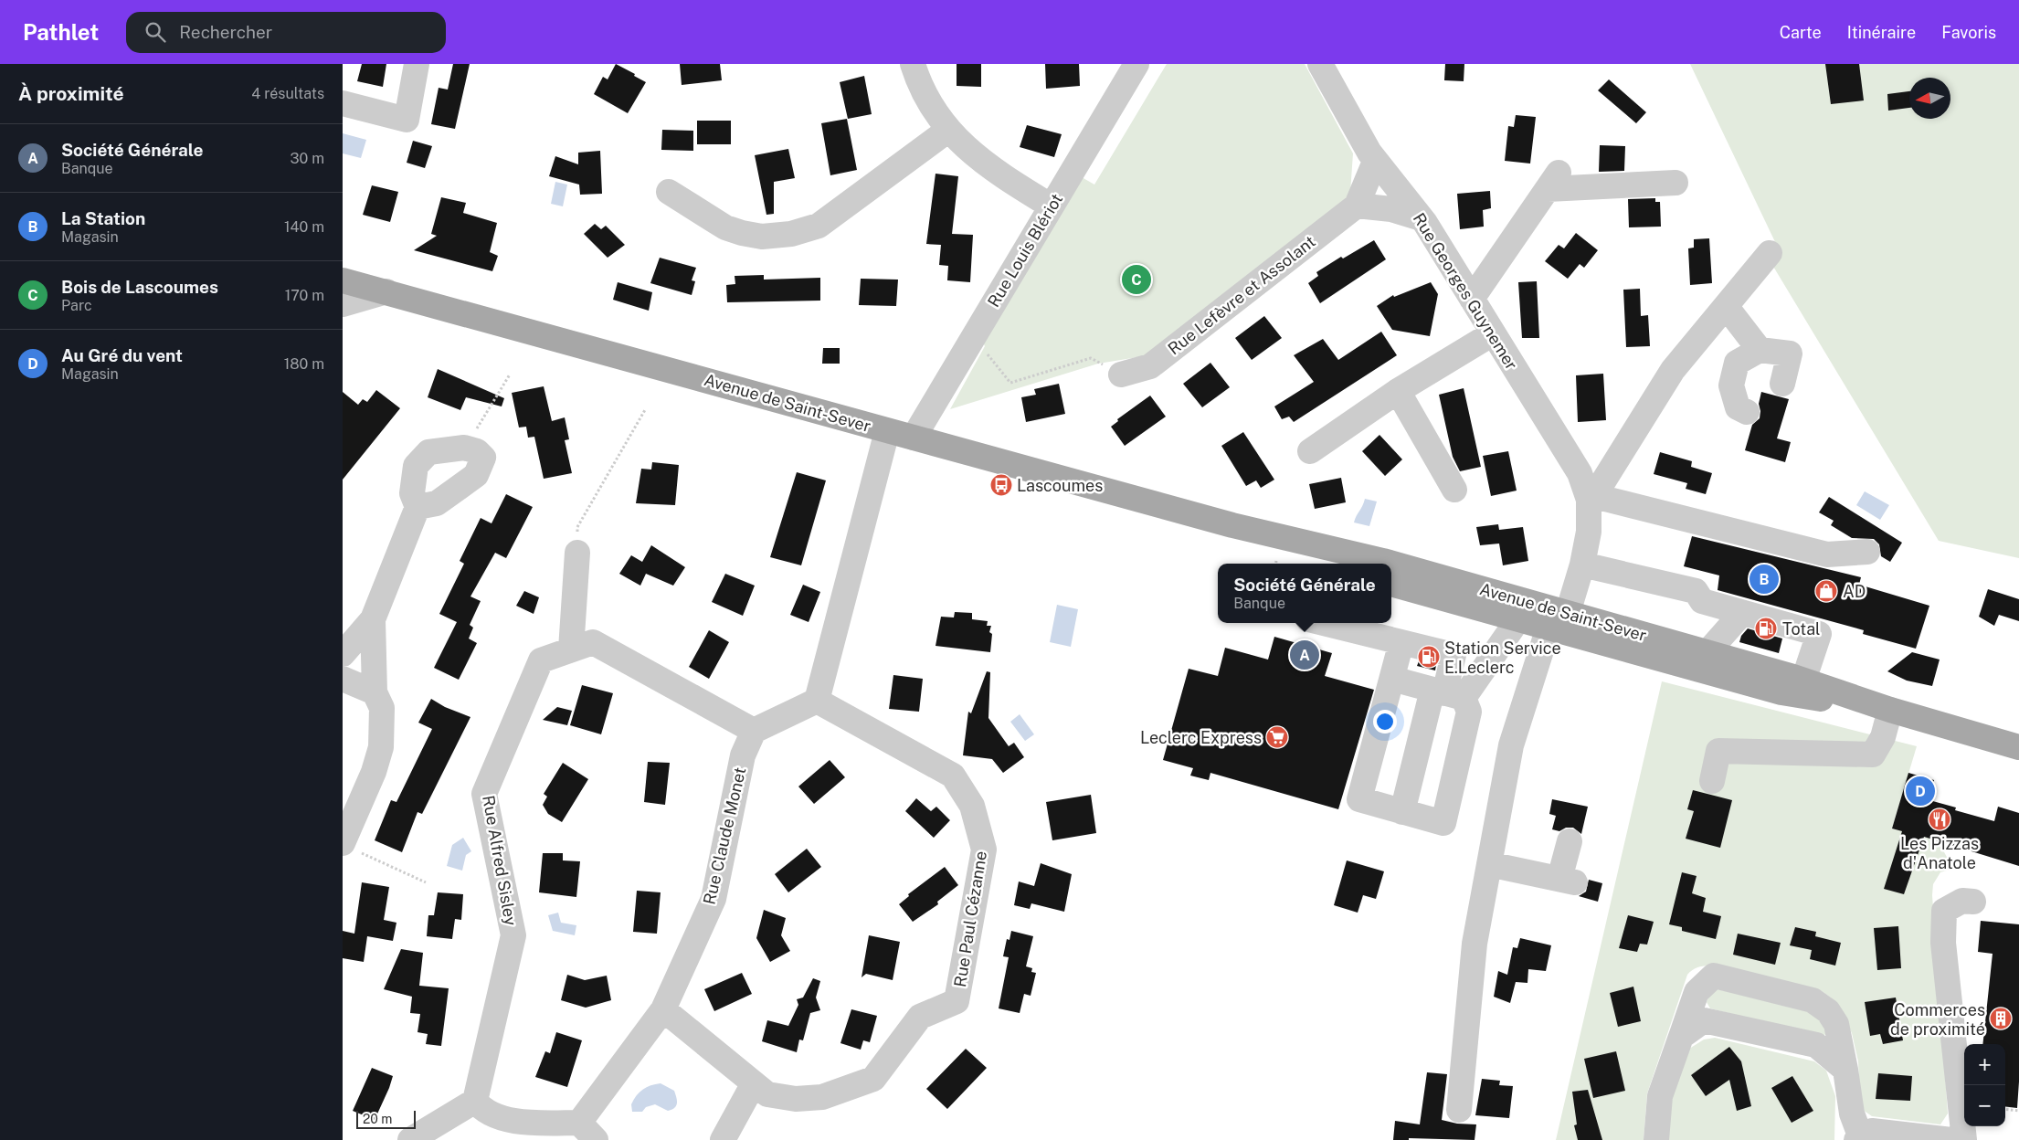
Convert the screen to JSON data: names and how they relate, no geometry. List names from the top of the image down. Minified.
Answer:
{"streets":{"main road":["Avenue de Saint-Sever"],"street":["Rue Louis Blériot","Rue Georges Guynemer","Rue Lefèvre et Assolant","Rue Claude Monet","Rue Alfred Sisley","Rue Paul Cézanne"]},"crossings":[["Rue Louis Blériot","Avenue de Saint-Sever"],["Rue Georges Guynemer","Rue Lefèvre et Assolant"],["Rue Claude Monet","Rue Alfred Sisley"],["Rue Claude Monet","Rue Paul Cézanne"]],"places":{"bus stop":["Lascoumes"],"shop":["AD"],"fuel station":["Total","Station Service E.Leclerc"],"supermarket":["Leclerc Express"],"restaurant":["Les Pizzas d'Anatole"],"building":["Commerces de proximité"]},"scale_bar":"20 m","north":"left","page":{"header":"Pathlet","search":"Rechercher","nav":["Carte","Itinéraire","Favoris"],"heading":["À proximité","4 résultats"],"list":[{"mark":"A","name":"Société Générale","note":"Banque","value":"30 m"},{"mark":"B","name":"La Station","note":"Magasin","value":"140 m"},{"mark":"C","name":"Bois de Lascoumes","note":"Parc","value":"170 m"},{"mark":"D","name":"Au Gré du vent","note":"Magasin","value":"180 m"}],"pins":["C","B","A","D"],"popup":["Société Générale","Banque"],"map_buttons":["+","−"],"scale":"20 m"}}
